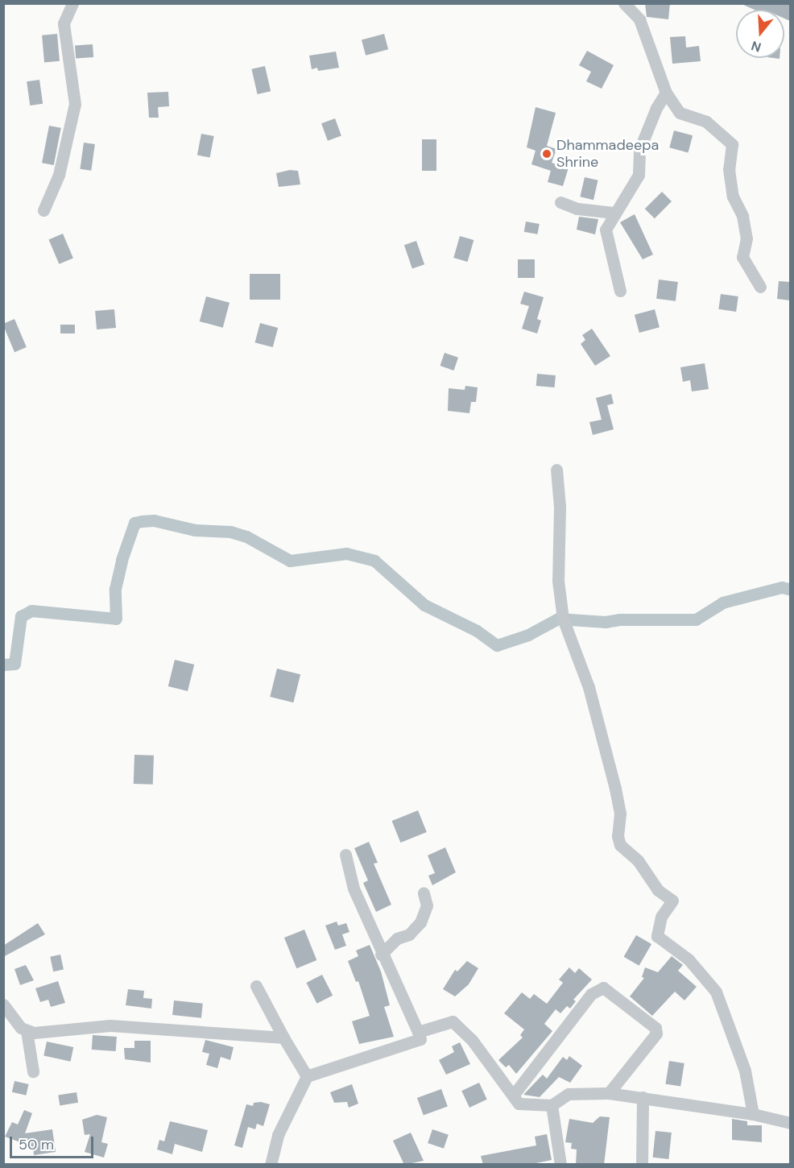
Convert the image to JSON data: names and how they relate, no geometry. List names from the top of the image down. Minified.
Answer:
{"places":["Dhammadeepa Shrine"],"scale_bar":"50 m","north":"bottom"}
